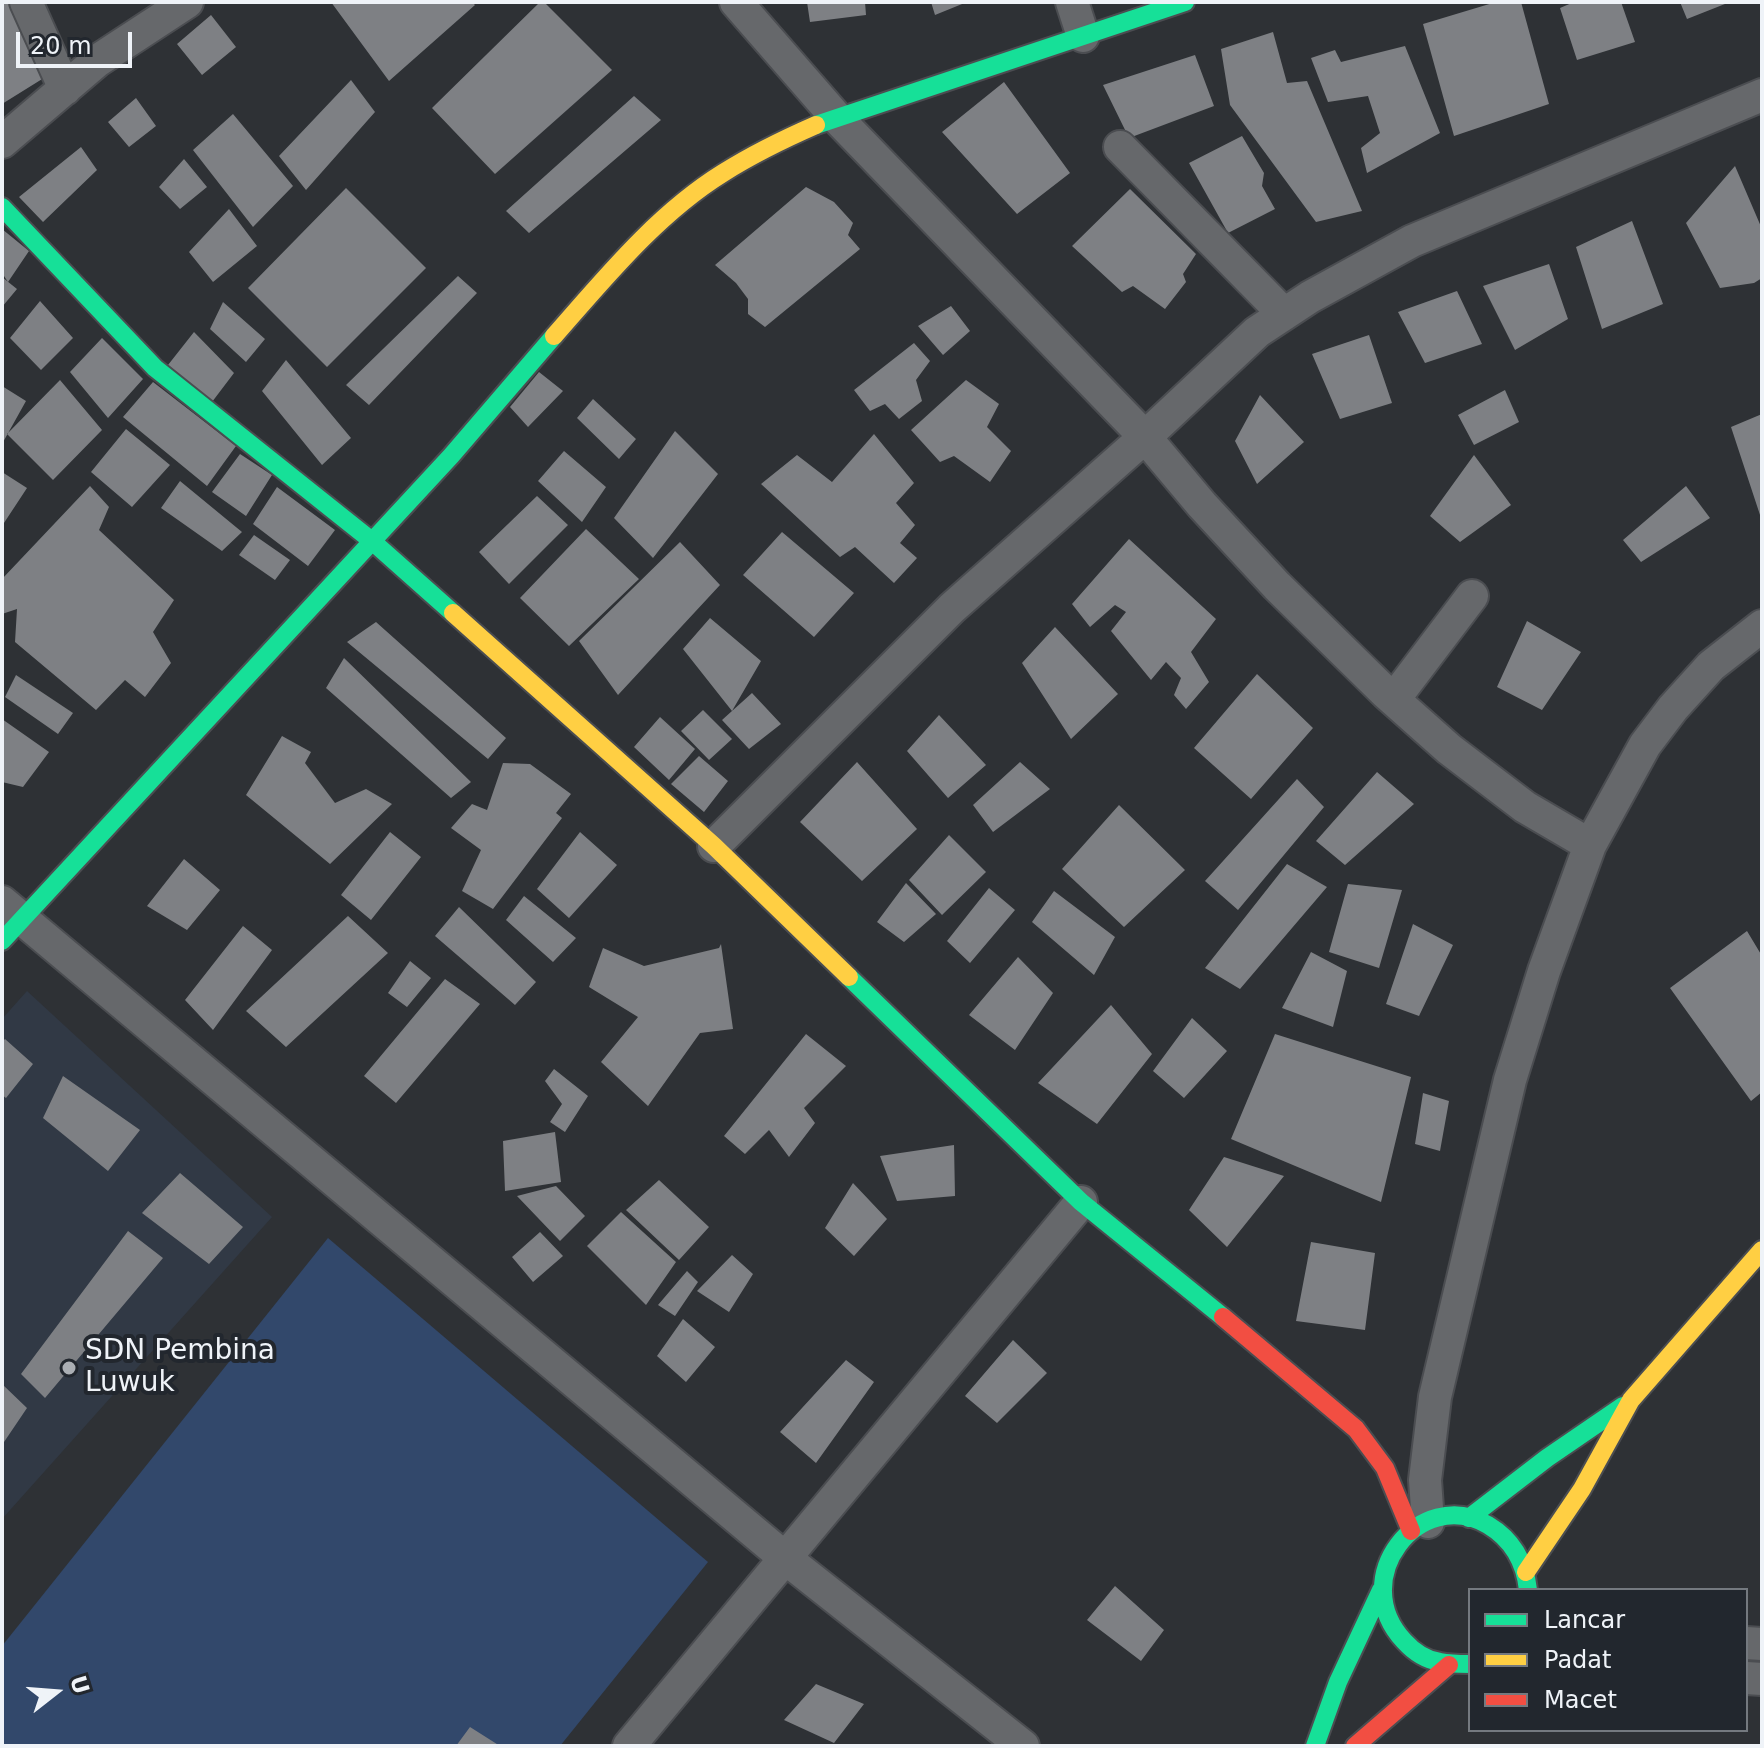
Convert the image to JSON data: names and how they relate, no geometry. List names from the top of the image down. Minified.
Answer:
{"places":["SDN Pembina Luwuk"],"legend":["Lancar","Padat","Macet"],"scale_bar":"20 m","north":"right"}
